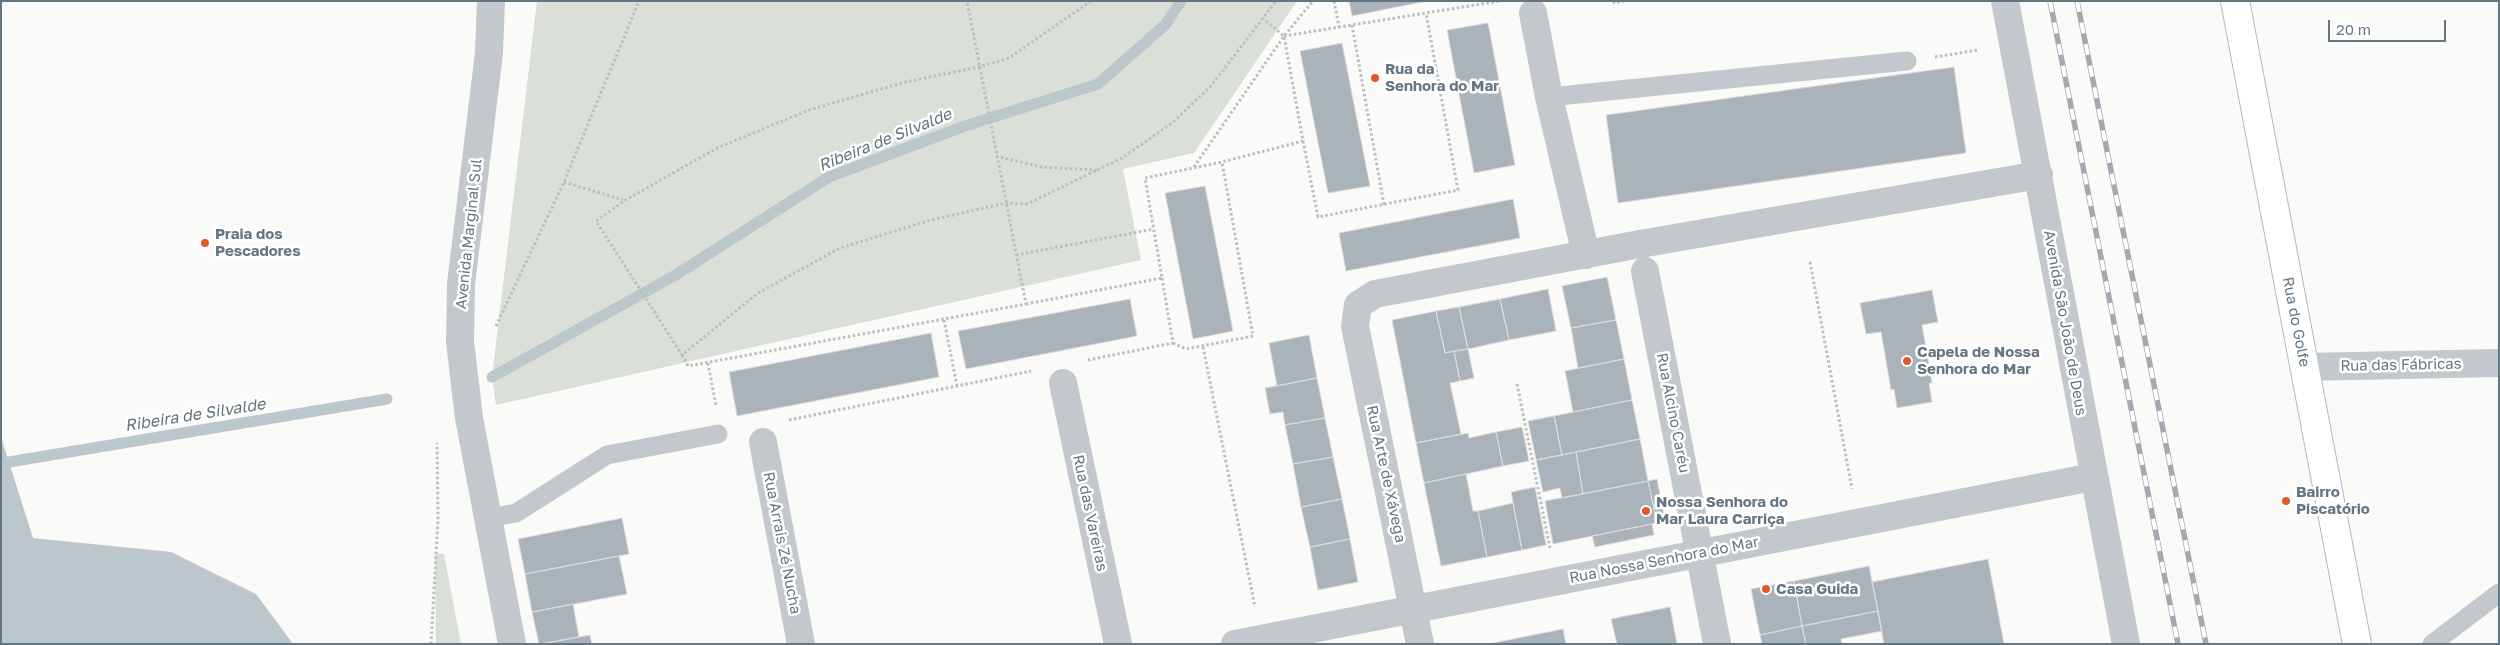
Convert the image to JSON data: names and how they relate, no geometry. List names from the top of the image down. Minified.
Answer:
{"streets":{"street":["Avenida Marginal Sul","Rua do Golfe","Avenida São João de Deus","Rua das Fábricas","Rua Alcino Caréu","Rua Arte de Xávega","Rua das Vareiras","Rua Arrais Zé Nucha","Rua Nossa Senhora do Mar"]},"crossings":[["Rua do Golfe","Rua das Fábricas"],["Avenida São João de Deus","Rua Nossa Senhora do Mar"],["Rua Alcino Caréu","Rua Nossa Senhora do Mar"],["Rua Arte de Xávega","Rua Nossa Senhora do Mar"]],"water":["Ribeira de Silvalde"],"places":["Rua da Senhora do Mar","Praia dos Pescadores","Capela de Nossa Senhora do Mar","Bairro Piscatório","Nossa Senhora do Mar Laura Carriça","Casa Guida"],"scale_bar":"20 m"}
